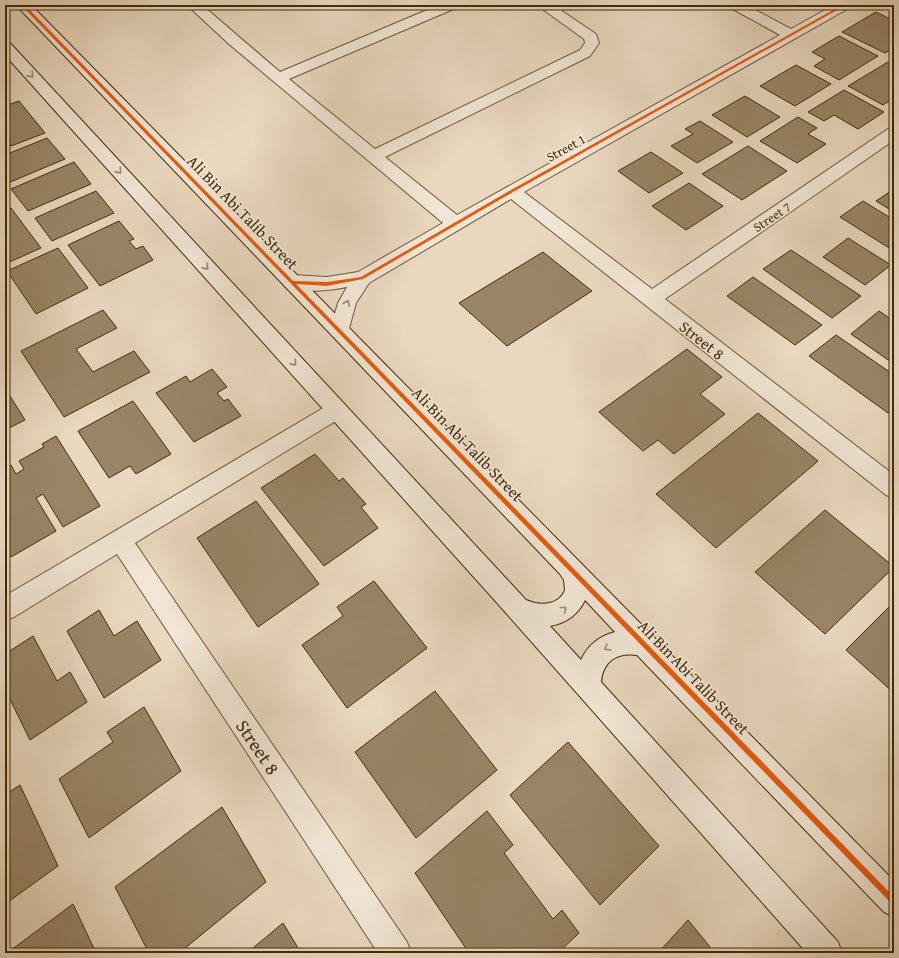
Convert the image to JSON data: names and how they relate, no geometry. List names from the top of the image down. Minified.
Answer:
{"streets":{"street":["Street 1","Ali Bin Abi Talib Street","Street 7","Street 8"]},"crossings":[["Street 1","Ali Bin Abi Talib Street"],["Street 1","Street 8"],["Street 7","Street 8"]]}
